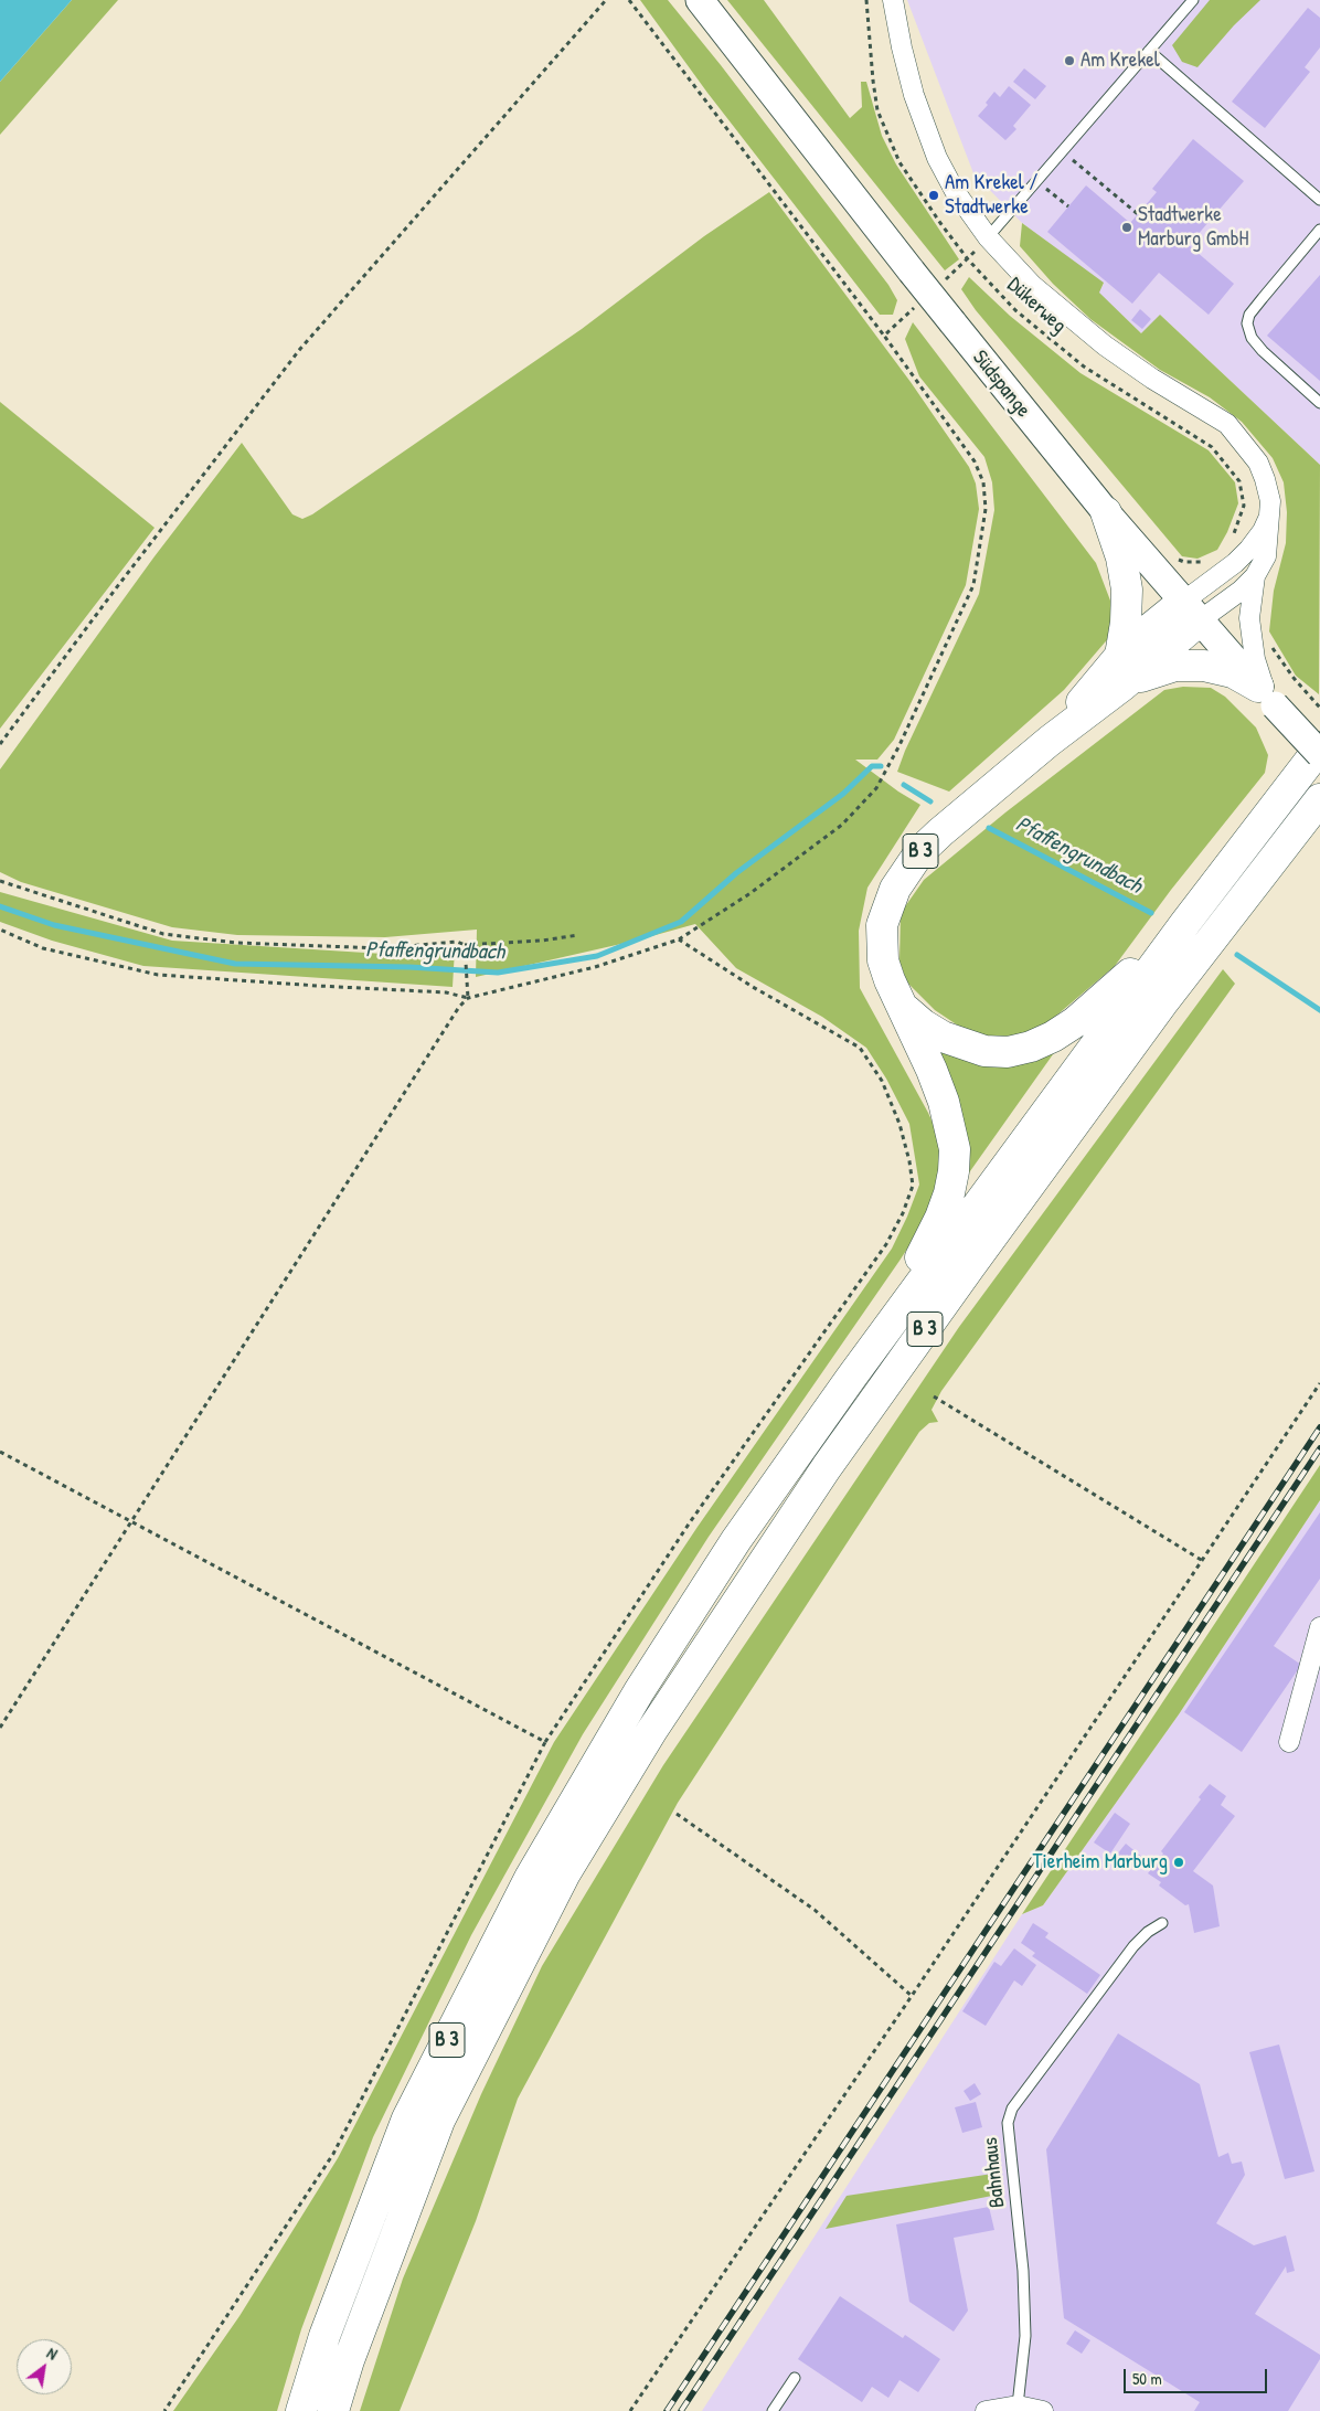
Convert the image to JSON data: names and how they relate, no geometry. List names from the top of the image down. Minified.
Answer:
{"streets":{"highway":["B 3"],"main road":["Südspange"],"lane":["Bahnhaus"],"path":["Dükerweg"]},"crossings":[["Südspange","B 3"]],"water":["Pfaffengrundbach"],"places":["Am Krekel","Am Krekel / Stadtwerke","Stadtwerke Marburg GmbH","Tierheim Marburg"],"scale_bar":"50 m","north":"top right"}
